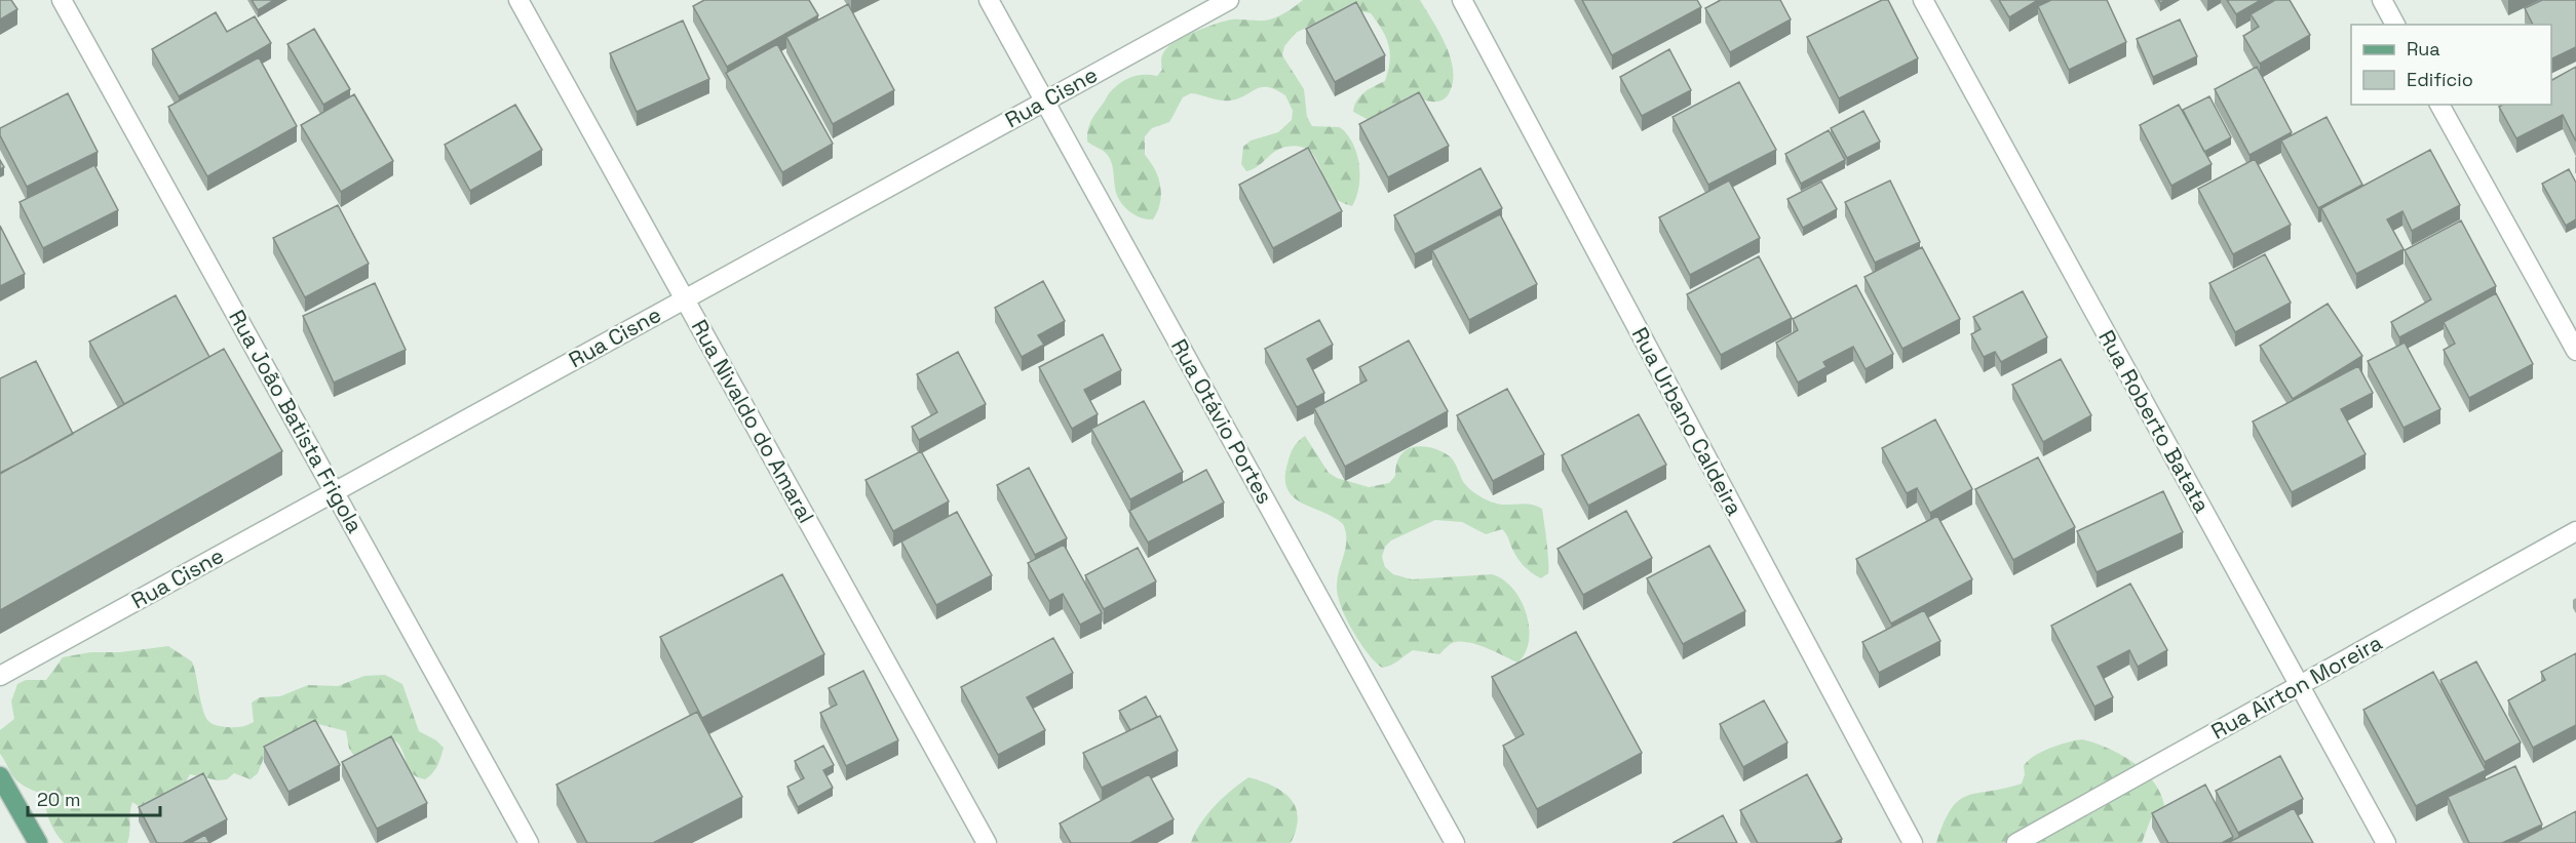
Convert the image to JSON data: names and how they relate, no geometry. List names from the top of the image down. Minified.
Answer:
{"streets":{"street":["Rua Cisne","Rua João Batista Frigola","Rua Nivaldo do Amaral","Rua Otávio Portes","Rua Urbano Caldeira","Rua Roberto Batata","Rua Airton Moreira"]},"crossings":[["Rua Cisne","Rua João Batista Frigola"],["Rua Cisne","Rua Nivaldo do Amaral"],["Rua Cisne","Rua Otávio Portes"],["Rua Roberto Batata","Rua Airton Moreira"]],"legend":["Rua","Edifício"],"scale_bar":"20 m"}
